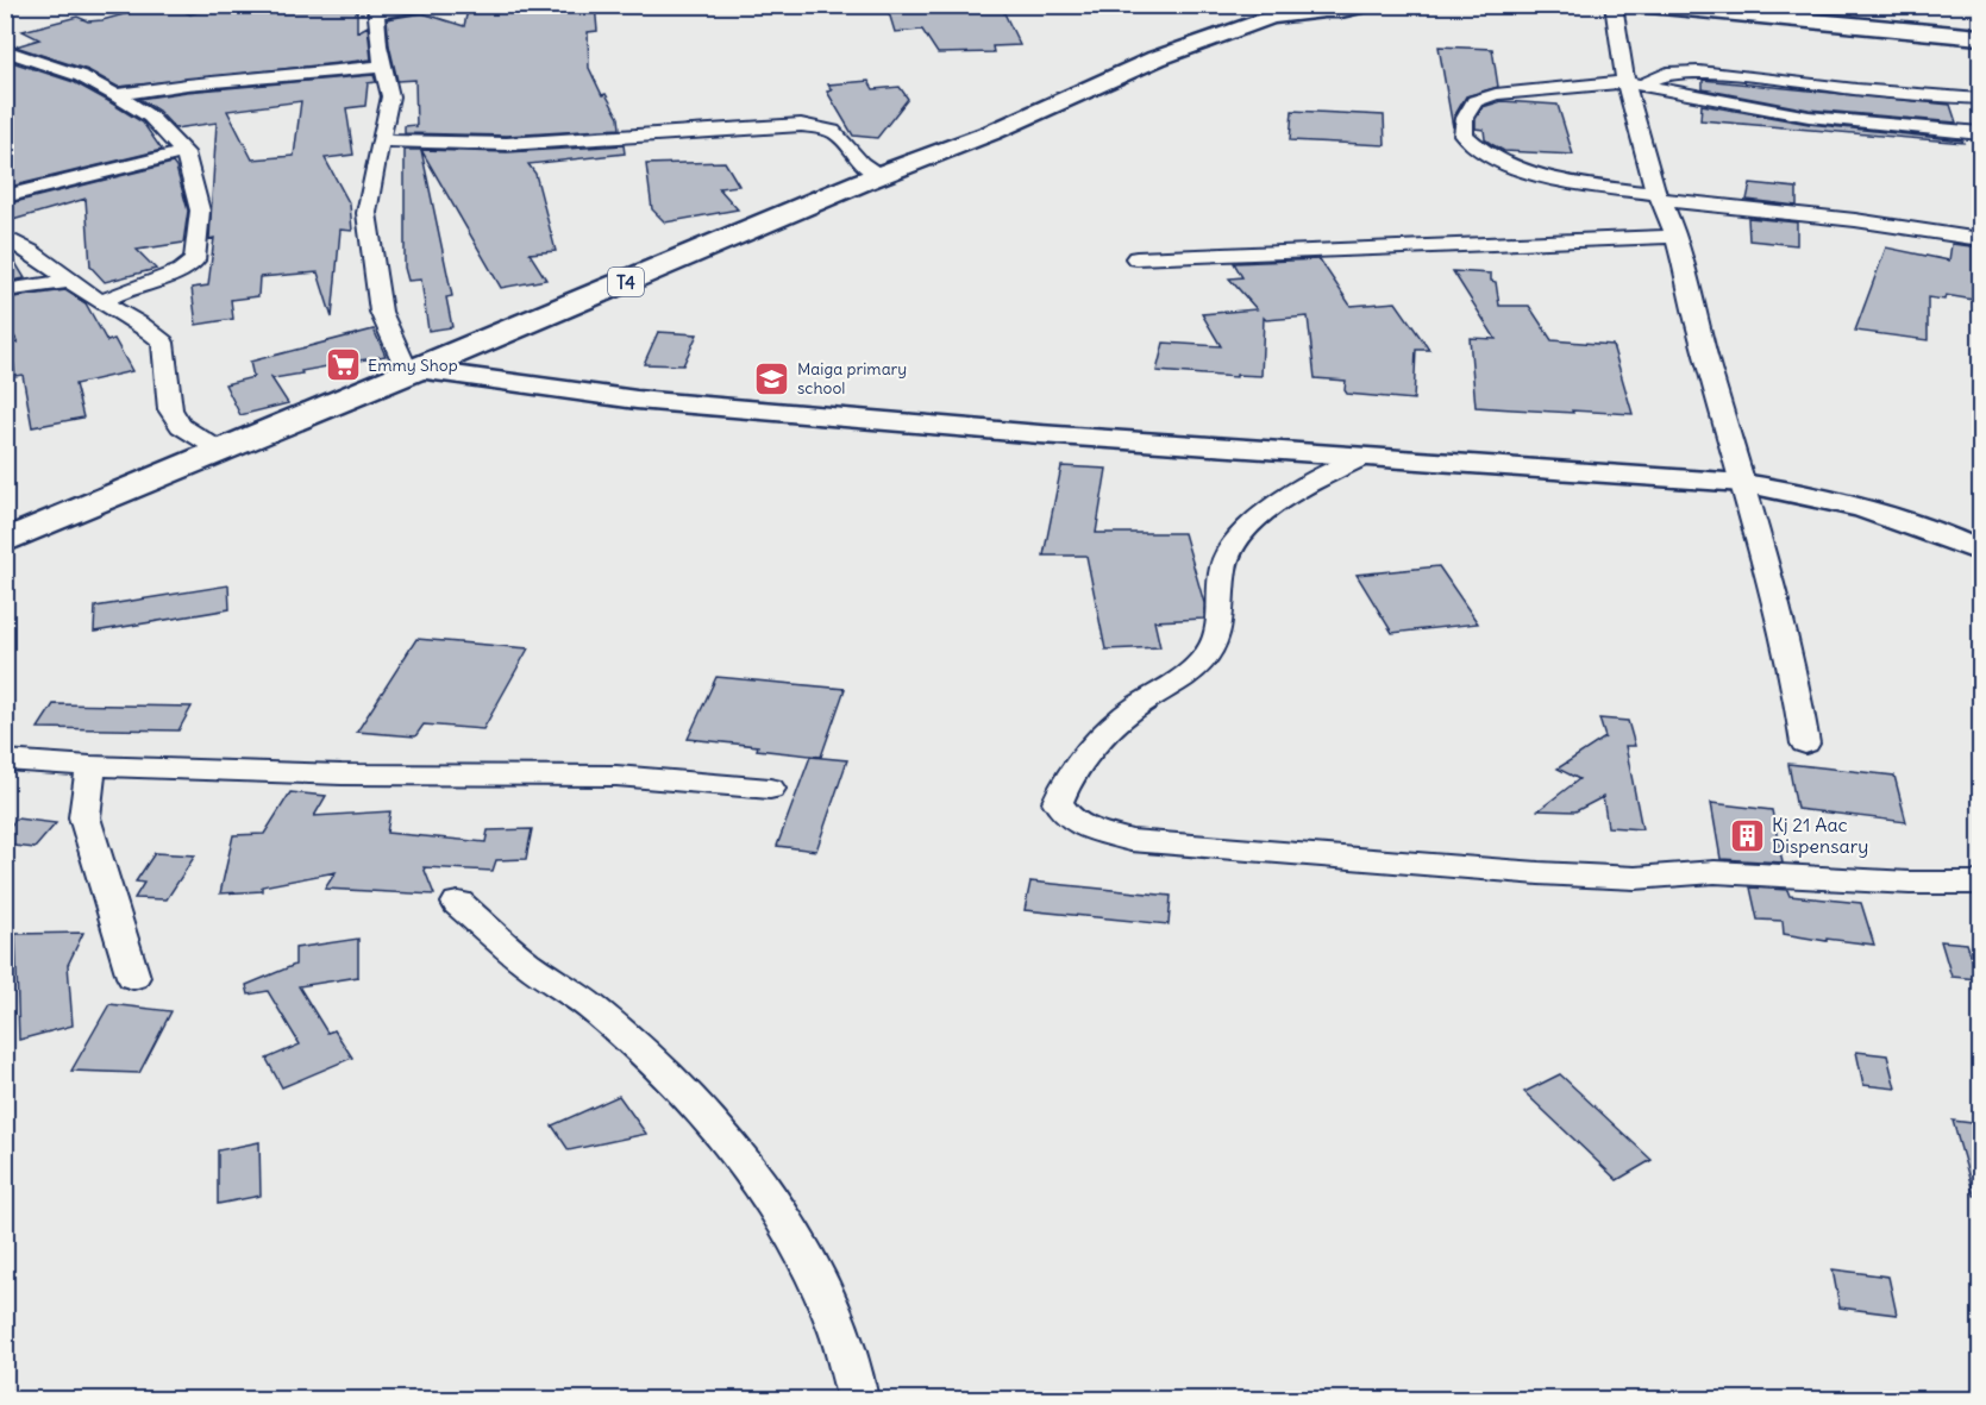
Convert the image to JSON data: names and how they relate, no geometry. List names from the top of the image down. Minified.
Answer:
{"streets":{"main road":["T4"]},"places":{"supermarket":["Emmy Shop"],"school or university":["Maiga primary school"],"building":["Kj 21 Aac Dispensary"]}}
